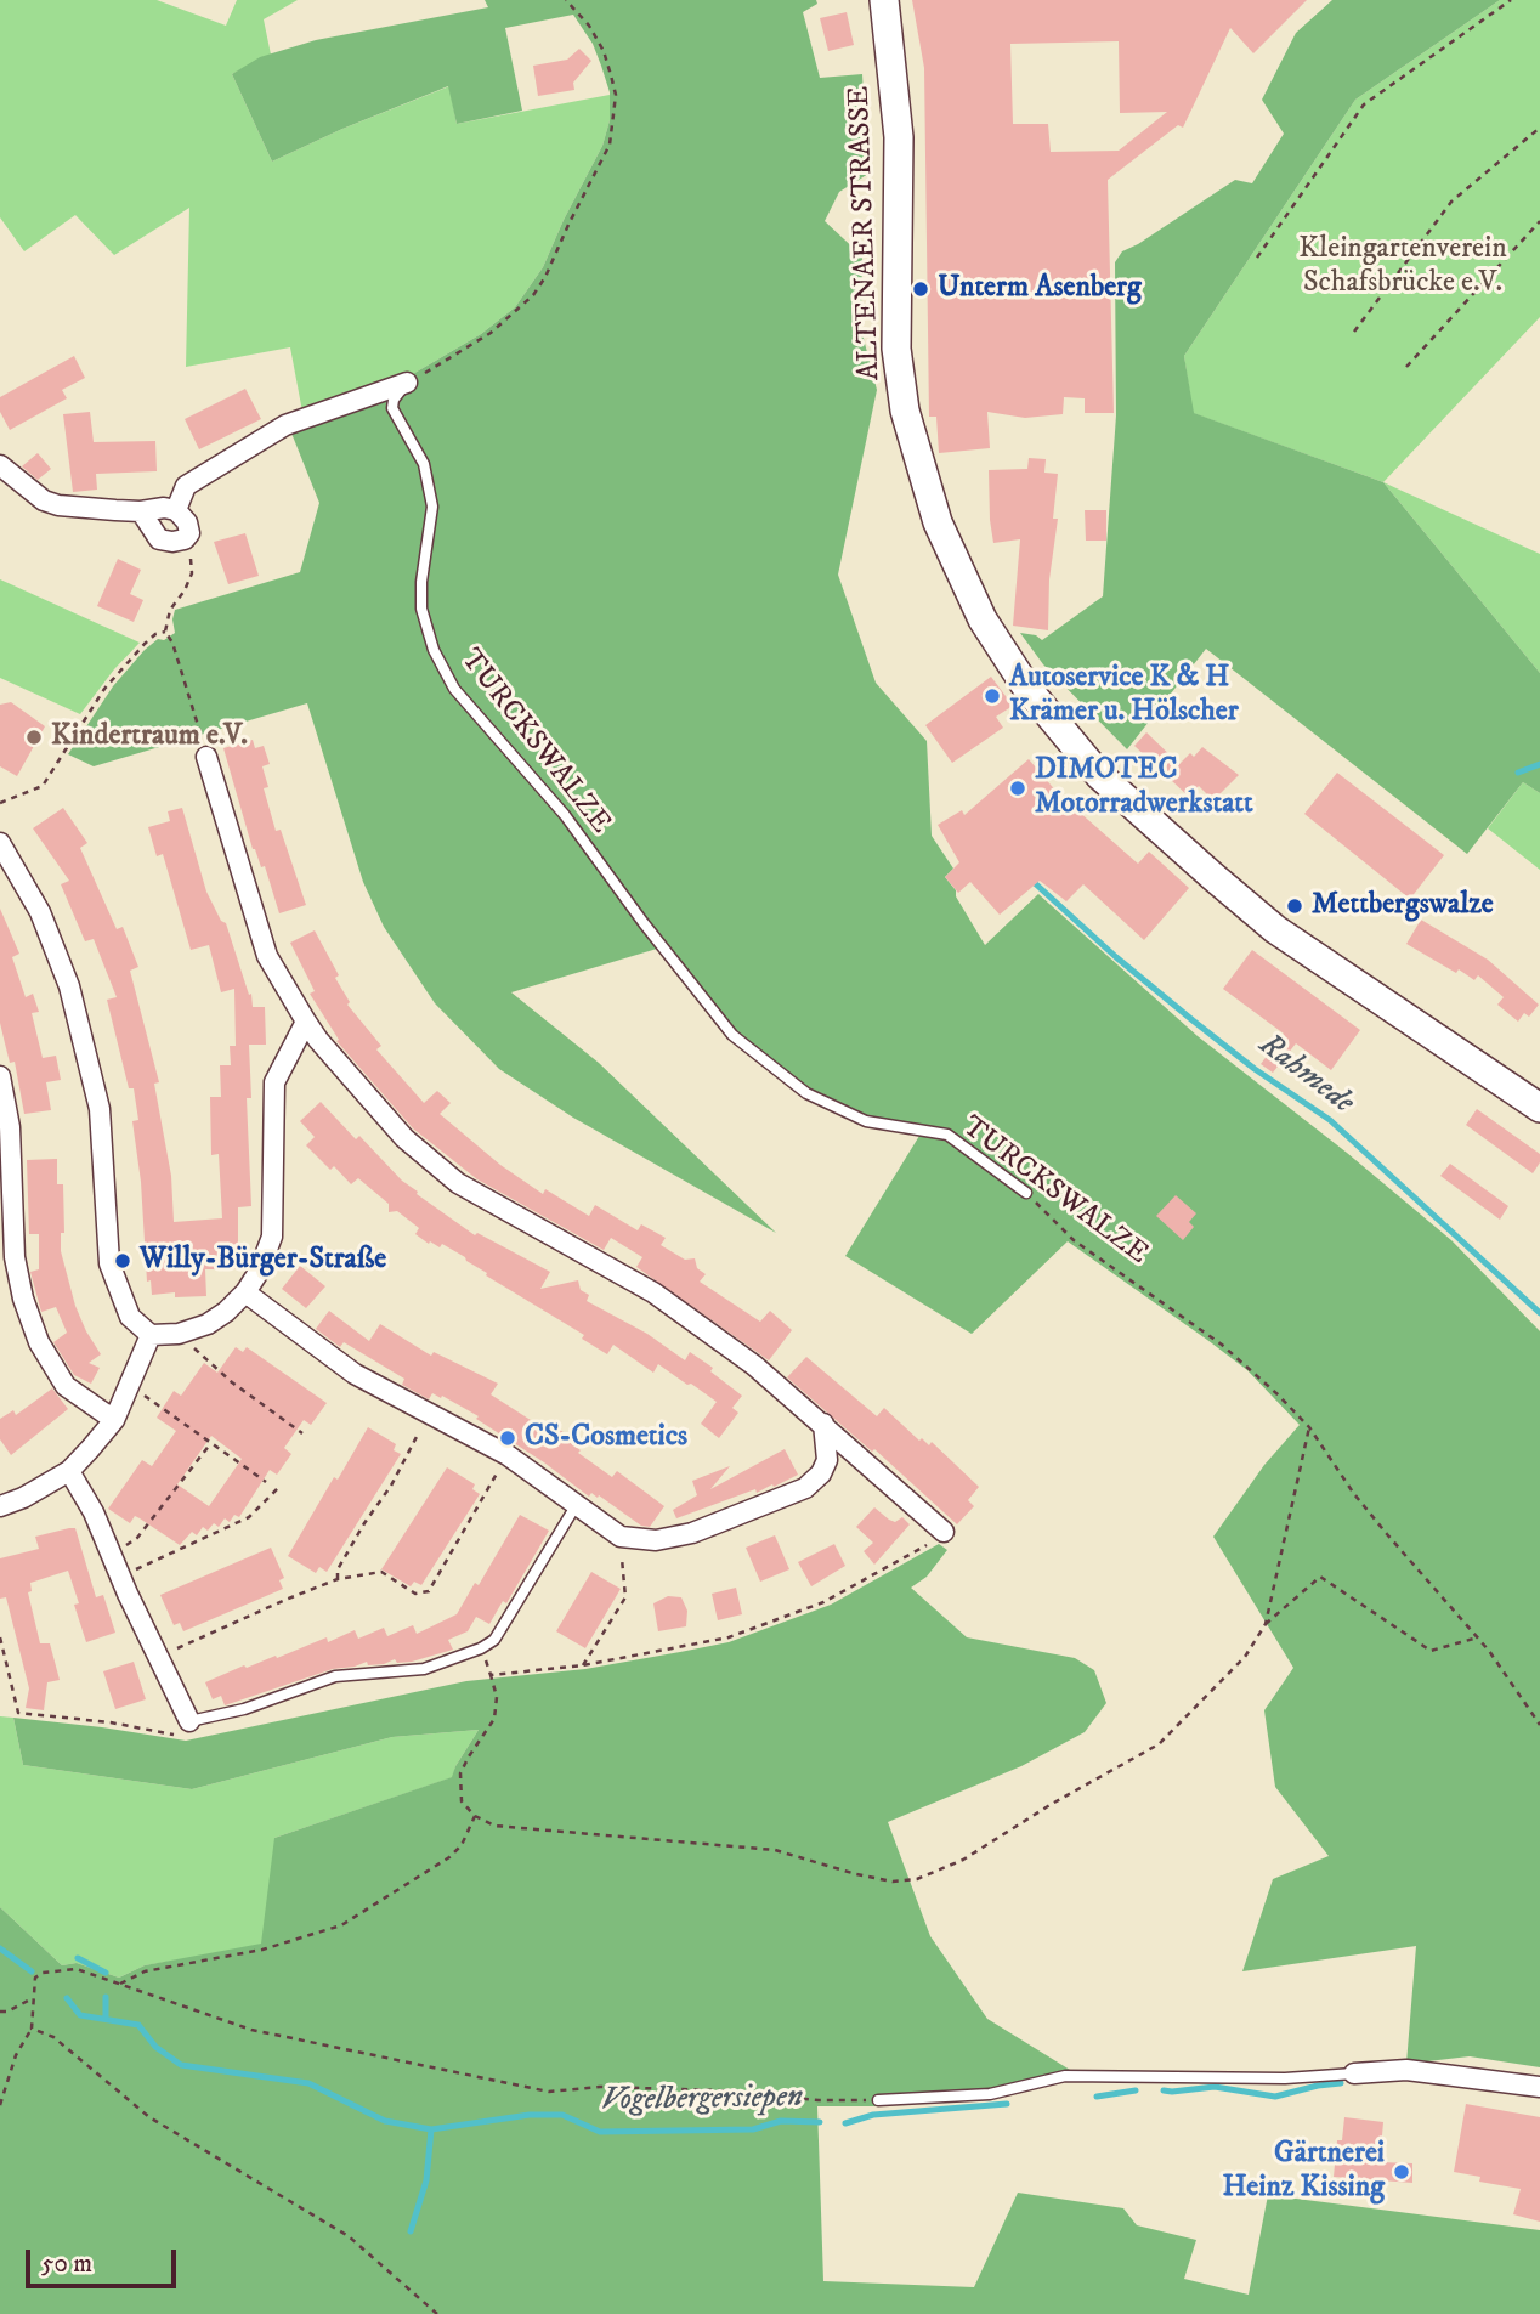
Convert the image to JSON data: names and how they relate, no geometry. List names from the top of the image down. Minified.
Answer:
{"streets":{"main road":["ALTENAER STRASSE"],"lane":["TURCKSWALZE"]},"water":["Rahmede","Vogelbergersiepen"],"parks":["Kleingartenverein Schafsbrücke e.V."],"places":["Unterm Asenberg","Autoservice K & H Krämer u. Hölscher","Kindertraum e.V.","DIMOTEC Motorradwerkstatt","Mettbergswalze","Willy-Bürger-Straße","CS-Cosmetics","Gärtnerei Heinz Kissing"],"scale_bar":"50 m"}
